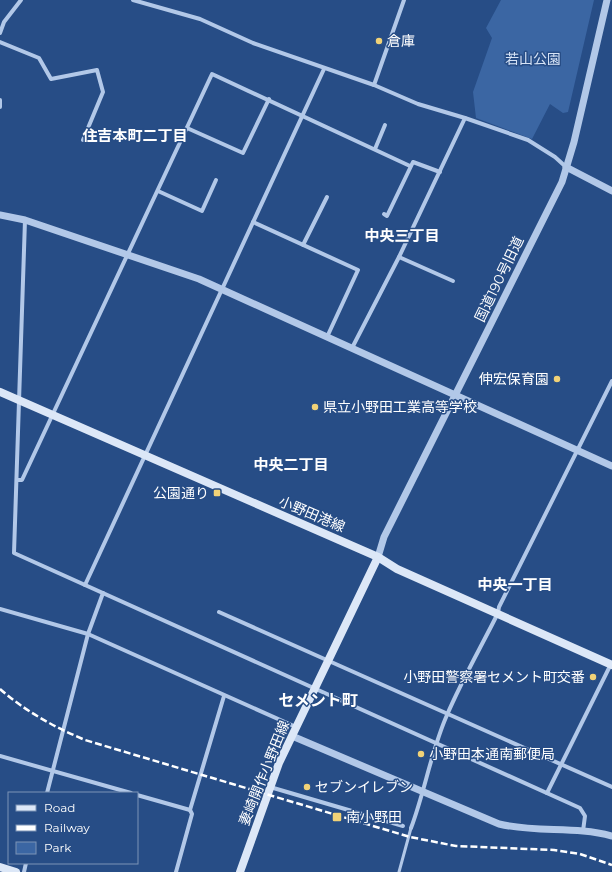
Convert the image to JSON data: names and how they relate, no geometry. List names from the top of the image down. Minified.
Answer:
{"streets":{"main road":["小野田港線","妻崎開作小野田線"],"street":["国道190号旧道"]},"crossings":[["国道190号旧道","小野田港線"],["国道190号旧道","妻崎開作小野田線"],["小野田港線","妻崎開作小野田線"]],"districts":["住吉本町二丁目","中央三丁目","中央二丁目","中央一丁目","セメント町"],"parks":["若山公園"],"places":{"other":["倉庫","伸宏保育園","県立小野田工業高等学校","小野田警察署セメント町交番","小野田本通南郵便局","セブンイレブン"],"transit":["公園通り","南小野田"]},"legend":["Road","Railway","Park"]}
